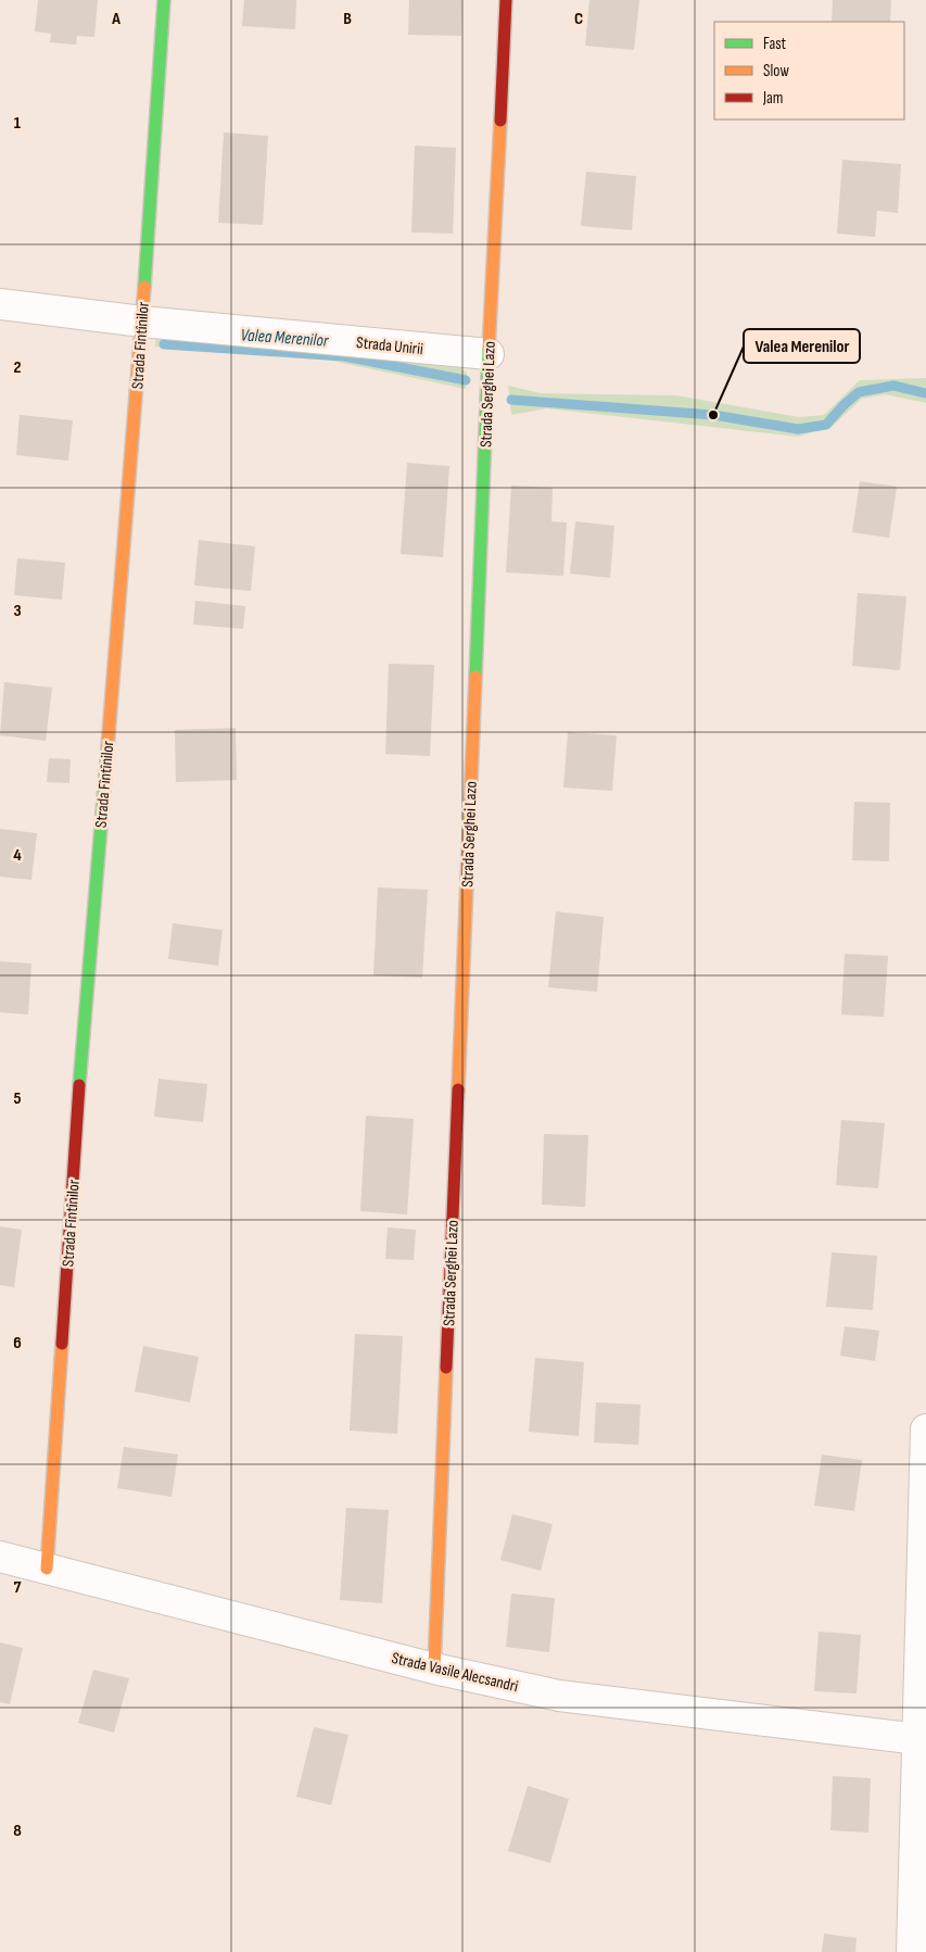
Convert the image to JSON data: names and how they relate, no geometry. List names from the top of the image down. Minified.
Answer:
{"streets":{"street":["Strada Fîntînilor","Strada Unirii","Strada Serghei Lazo","Strada Vasile Alecsandri"]},"crossings":[["Strada Fîntînilor","Strada Unirii"],["Strada Fîntînilor","Strada Vasile Alecsandri"],["Strada Unirii","Strada Serghei Lazo"],["Strada Serghei Lazo","Strada Vasile Alecsandri"]],"water":["Valea Merenilor"],"places":["Valea Merenilor"],"legend":["Fast","Slow","Jam"],"grid":{"columns":["A","B","C"],"rows":["1","2","3","4","5","6","7","8"]}}
